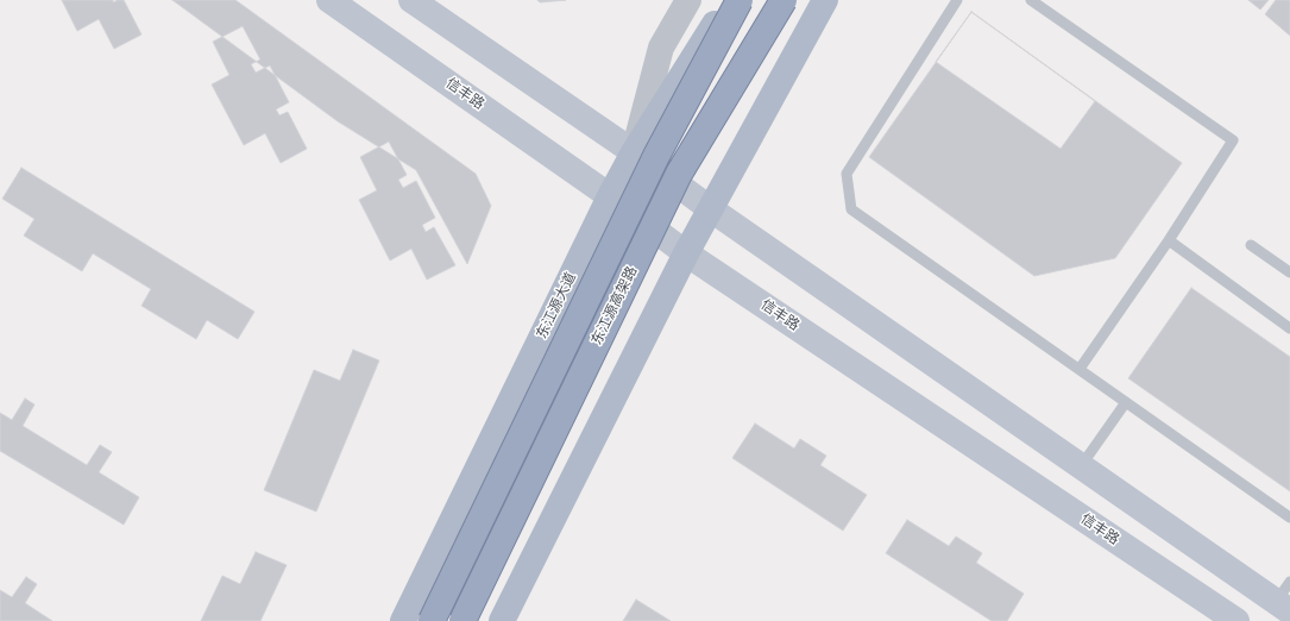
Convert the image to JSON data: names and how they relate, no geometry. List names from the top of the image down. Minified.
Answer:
{"streets":{"highway":["东江源高架路"],"main road":["信丰路","东江源大道"]},"crossings":[["信丰路","东江源大道"]]}
